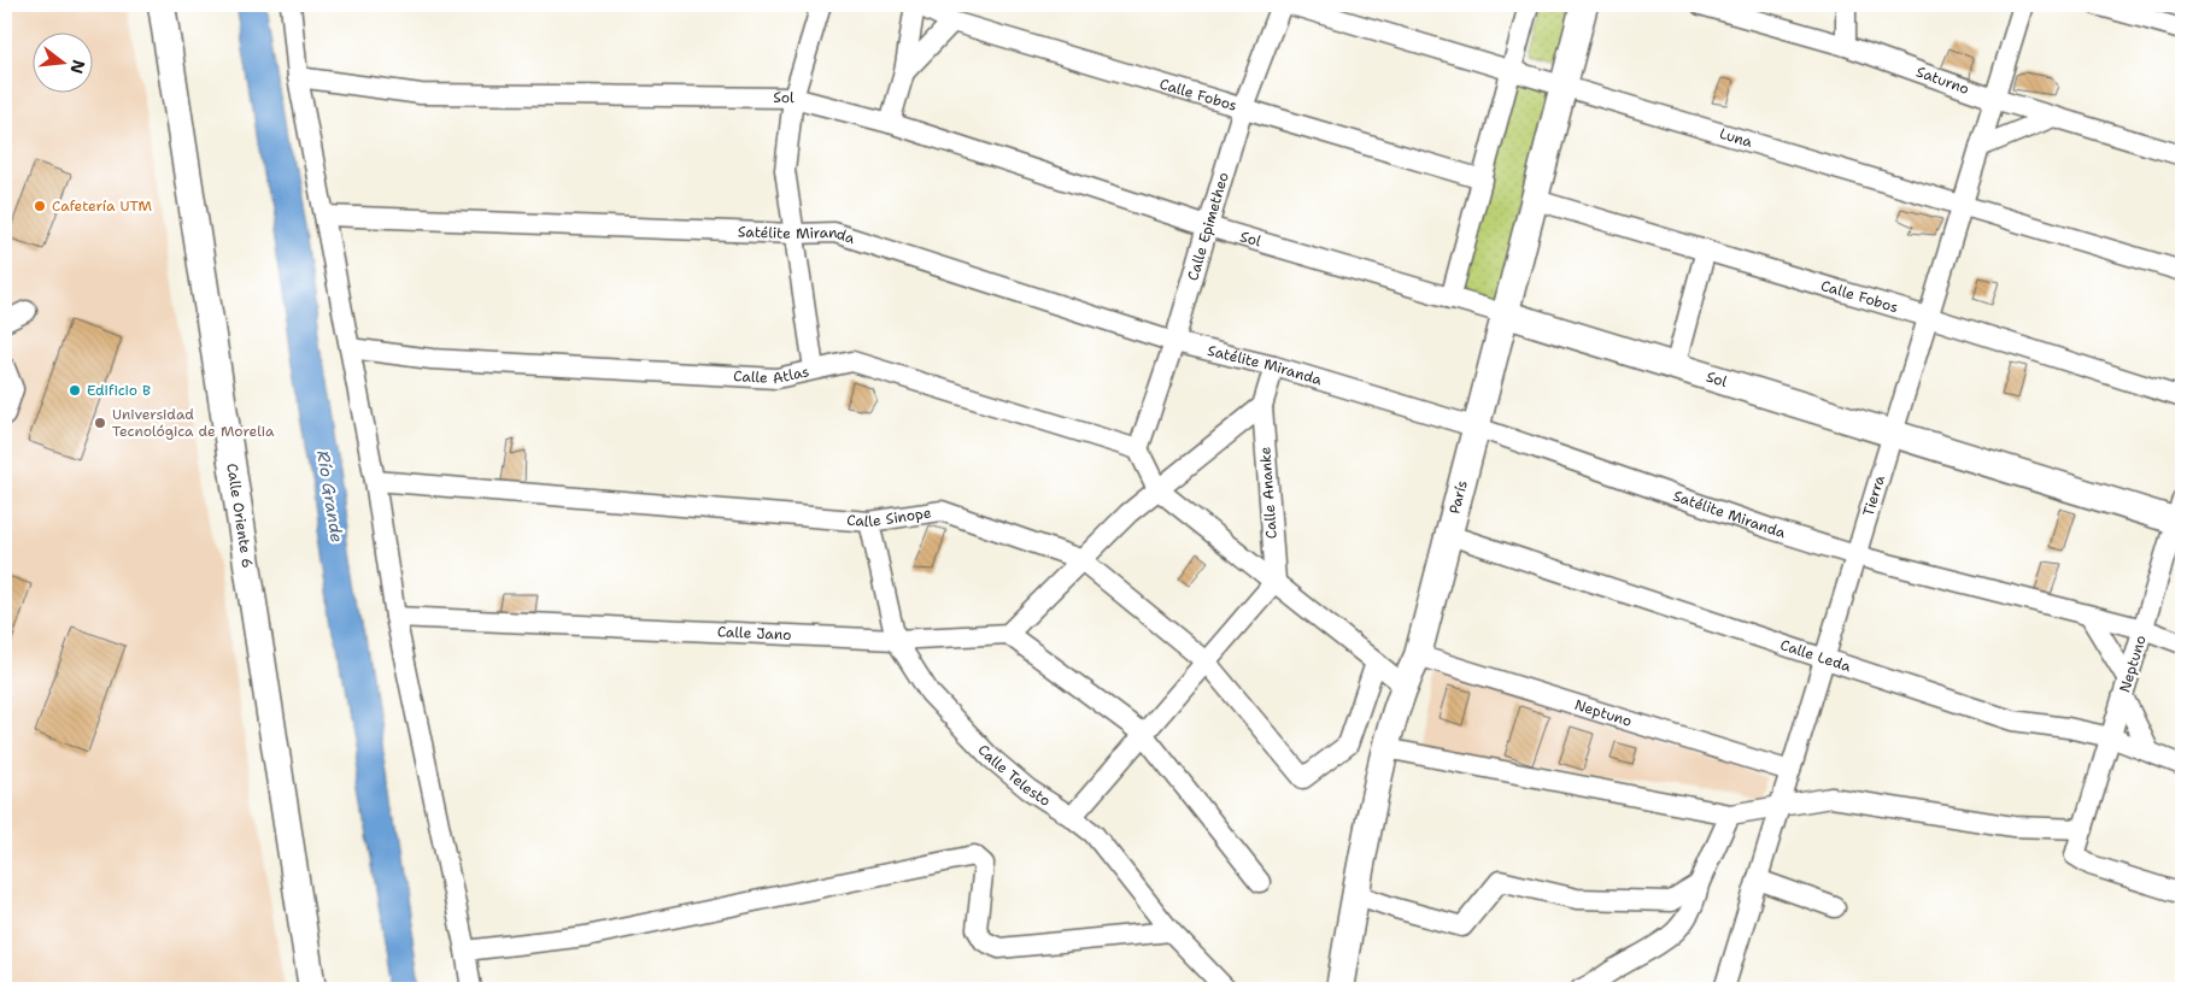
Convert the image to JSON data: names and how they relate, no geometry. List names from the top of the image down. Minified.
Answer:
{"streets":{"street":["Saturno","Calle Fobos","Sol","Luna","Calle Epimetheo","Satélite Miranda","Calle Atlas","Calle Ananke","París","Tierra","Calle Oriente 6","Calle Sinope","Calle Jano","Calle Leda","Neptuno","Calle Telesto"]},"crossings":[["Saturno","Tierra"],["Calle Fobos","Calle Epimetheo"],["Calle Fobos","París"],["Calle Fobos","Tierra"],["Sol","Calle Epimetheo"],["Sol","París"],["Sol","Tierra"],["Sol","Neptuno"],["Luna","París"],["Luna","Tierra"],["Calle Epimetheo","Satélite Miranda"],["Calle Epimetheo","Calle Atlas"],["Satélite Miranda","París"],["Satélite Miranda","Tierra"],["Satélite Miranda","Neptuno"],["París","Calle Leda"],["París","Neptuno"],["Tierra","Calle Leda"],["Tierra","Neptuno"],["Calle Sinope","Calle Telesto"],["Calle Jano","Calle Telesto"],["Calle Leda","Neptuno"]],"water":["Río Grande"],"places":["Cafetería UTM","Edificio B","Universidad Tecnológica de Morelia"],"north":"right"}
